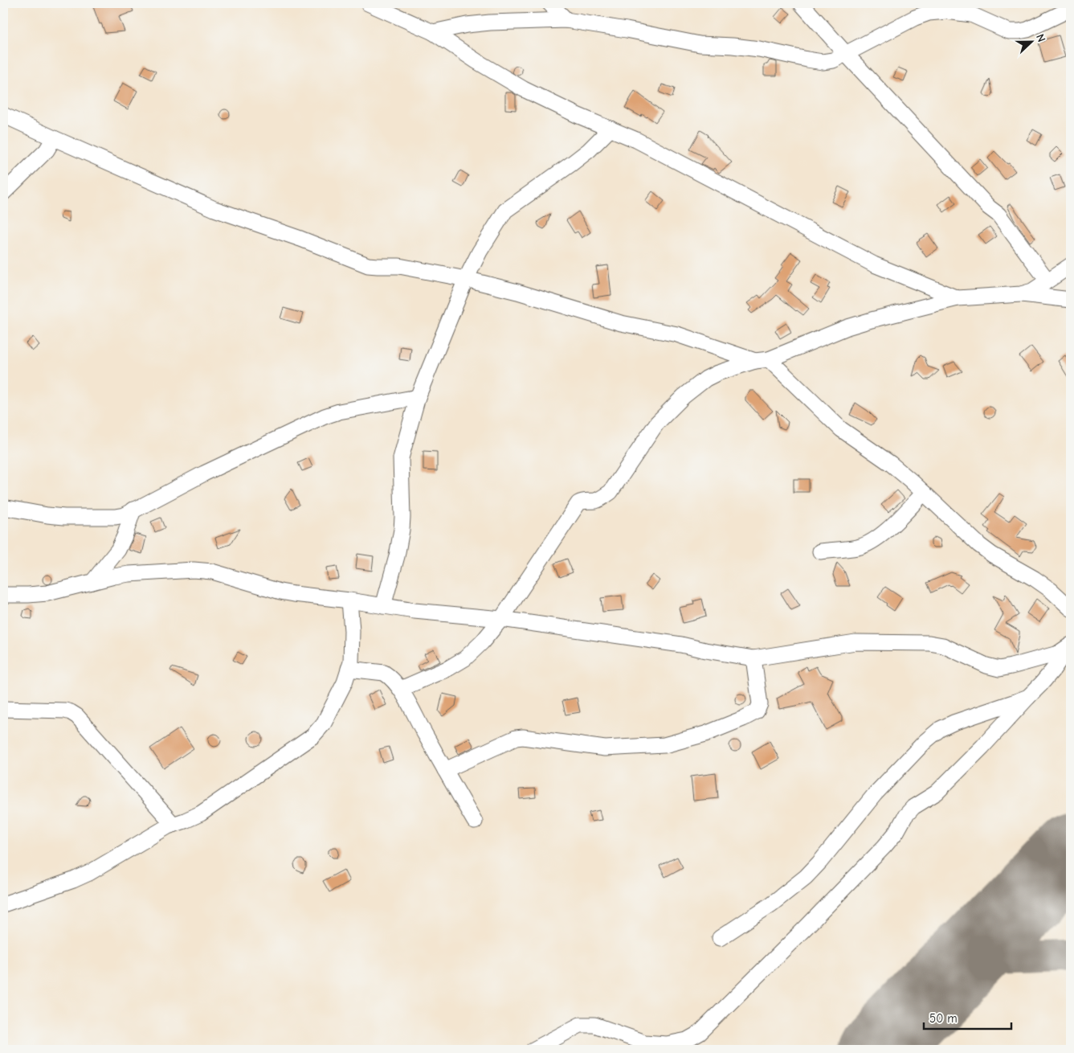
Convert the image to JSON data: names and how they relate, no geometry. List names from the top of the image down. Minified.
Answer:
{"scale_bar":"50 m","north":"right"}
